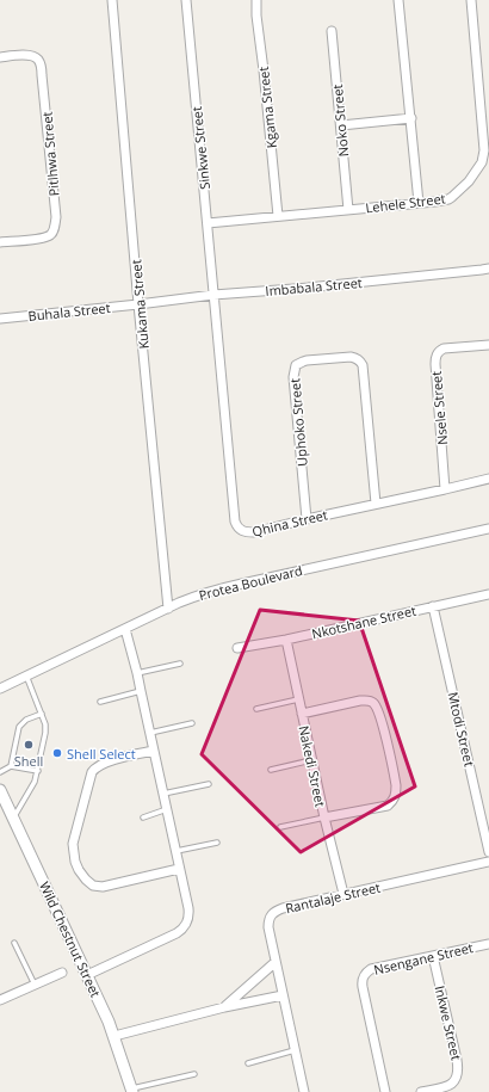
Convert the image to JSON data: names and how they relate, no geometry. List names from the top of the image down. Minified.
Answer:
{"streets":{"street":["Kgama Street","Noko Street","Sinkwe Street","Pitlhwa Street","Lehele Street","Imbabala Street","Kukama Street","Buhala Street","Nsele Street","Uphoko Street","Qhina Street","Protea Boulevard","Nkotshane Street","Mtodi Street","Nakedi Street","Rantalaje Street","Wild Chestnut Street","Nsengane Street","Inkwe Street"]},"crossings":[["Kgama Street","Lehele Street"],["Noko Street","Lehele Street"],["Sinkwe Street","Lehele Street"],["Sinkwe Street","Imbabala Street"],["Sinkwe Street","Qhina Street"],["Imbabala Street","Kukama Street"],["Imbabala Street","Buhala Street"],["Imbabala Street","Qhina Street"],["Kukama Street","Buhala Street"],["Kukama Street","Protea Boulevard"],["Nsele Street","Qhina Street"],["Uphoko Street","Qhina Street"],["Nkotshane Street","Mtodi Street"],["Nkotshane Street","Nakedi Street"],["Nakedi Street","Rantalaje Street"],["Nsengane Street","Inkwe Street"]],"places":["Shell","Shell Select"]}
